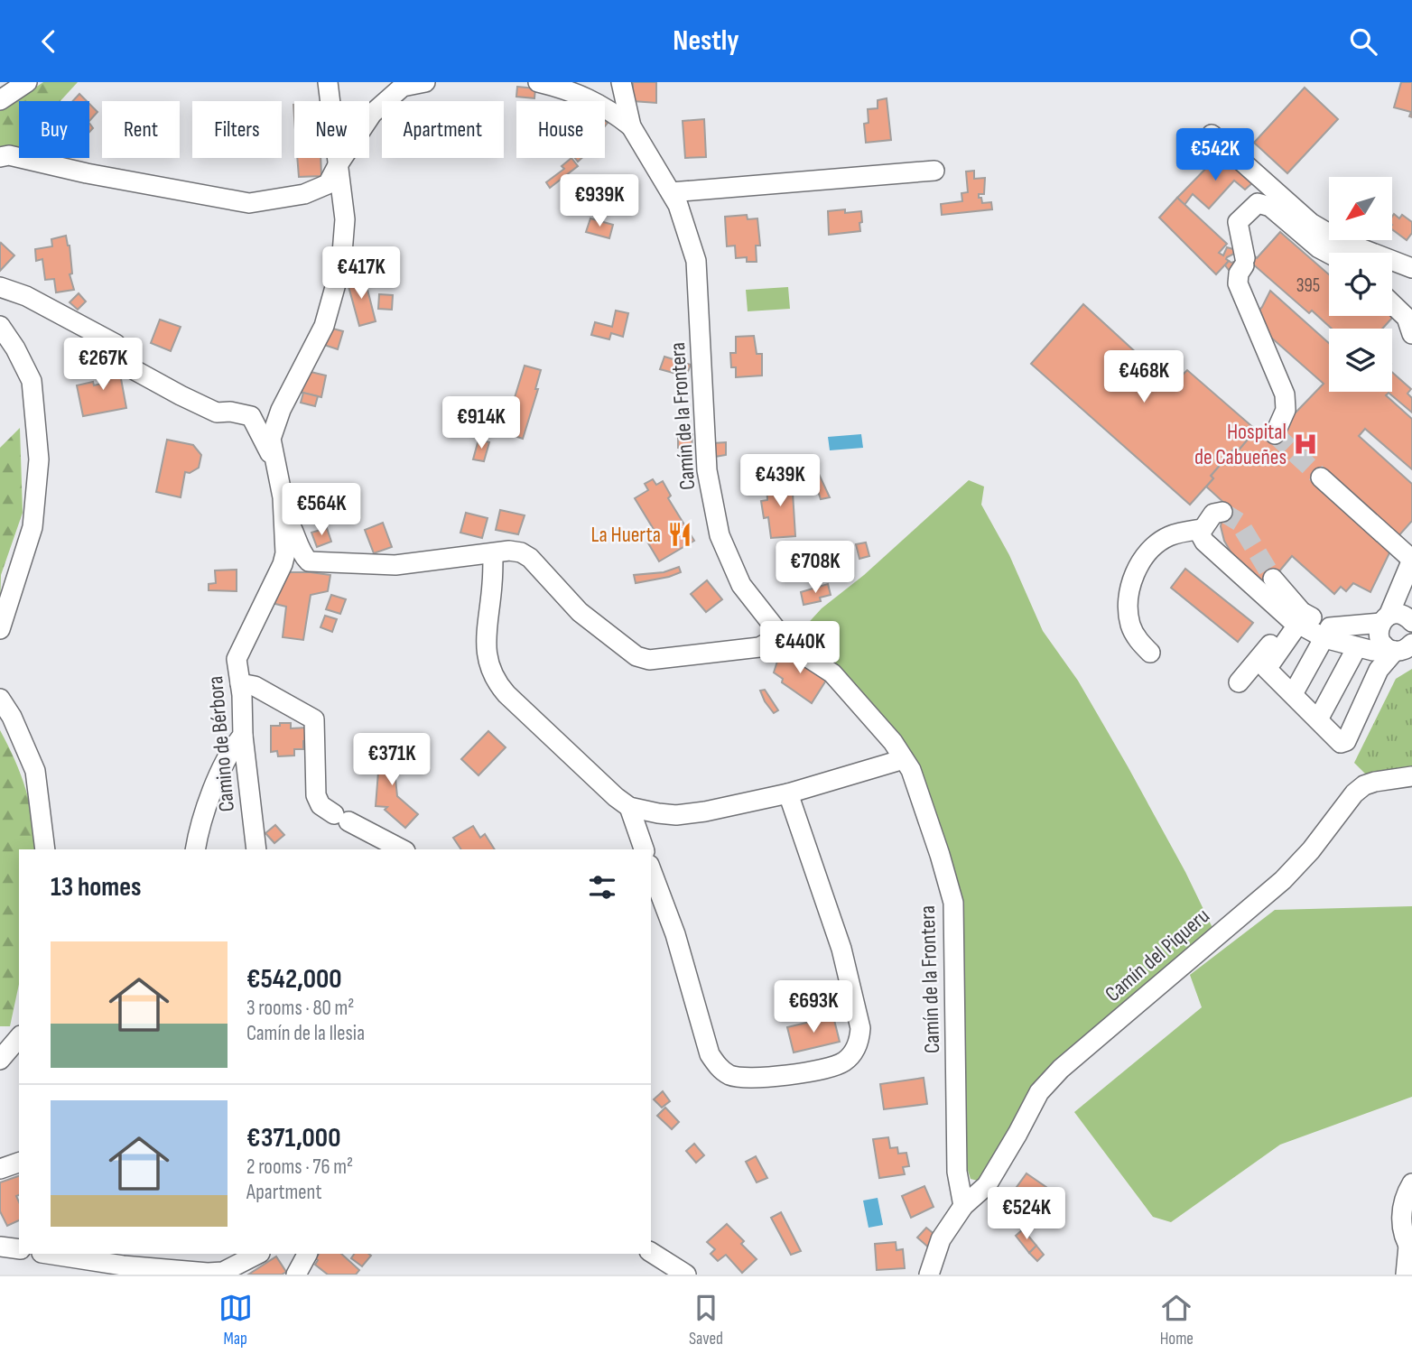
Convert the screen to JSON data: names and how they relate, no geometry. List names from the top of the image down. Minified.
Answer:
{"streets":{"street":["Camín de la Frontera","Camino de Bérbora","Camín del Piqueru"]},"crossings":[["Camín de la Frontera","Camín del Piqueru"]],"places":{"hospital":["Hospital de Cabueñes"],"restaurant":["La Huerta"]},"house_numbers":["395"],"north":"bottom left","page":{"header":"Nestly","chip":["Buy","Rent","Filters","New","Apartment","House"],"price":["€542K","€939K","€417K","€267K","€468K","€914K","€439K","€564K","€708K","€440K","€371K","€693K","€524K"],"heading":"13 homes","list":[{"name":"€542,000","note":"3 rooms · 80 m² · Camín de la Ilesia"},{"name":"€371,000","note":"2 rooms · 76 m² · Apartment"}],"tabs":["Map","Saved","Home"]}}
